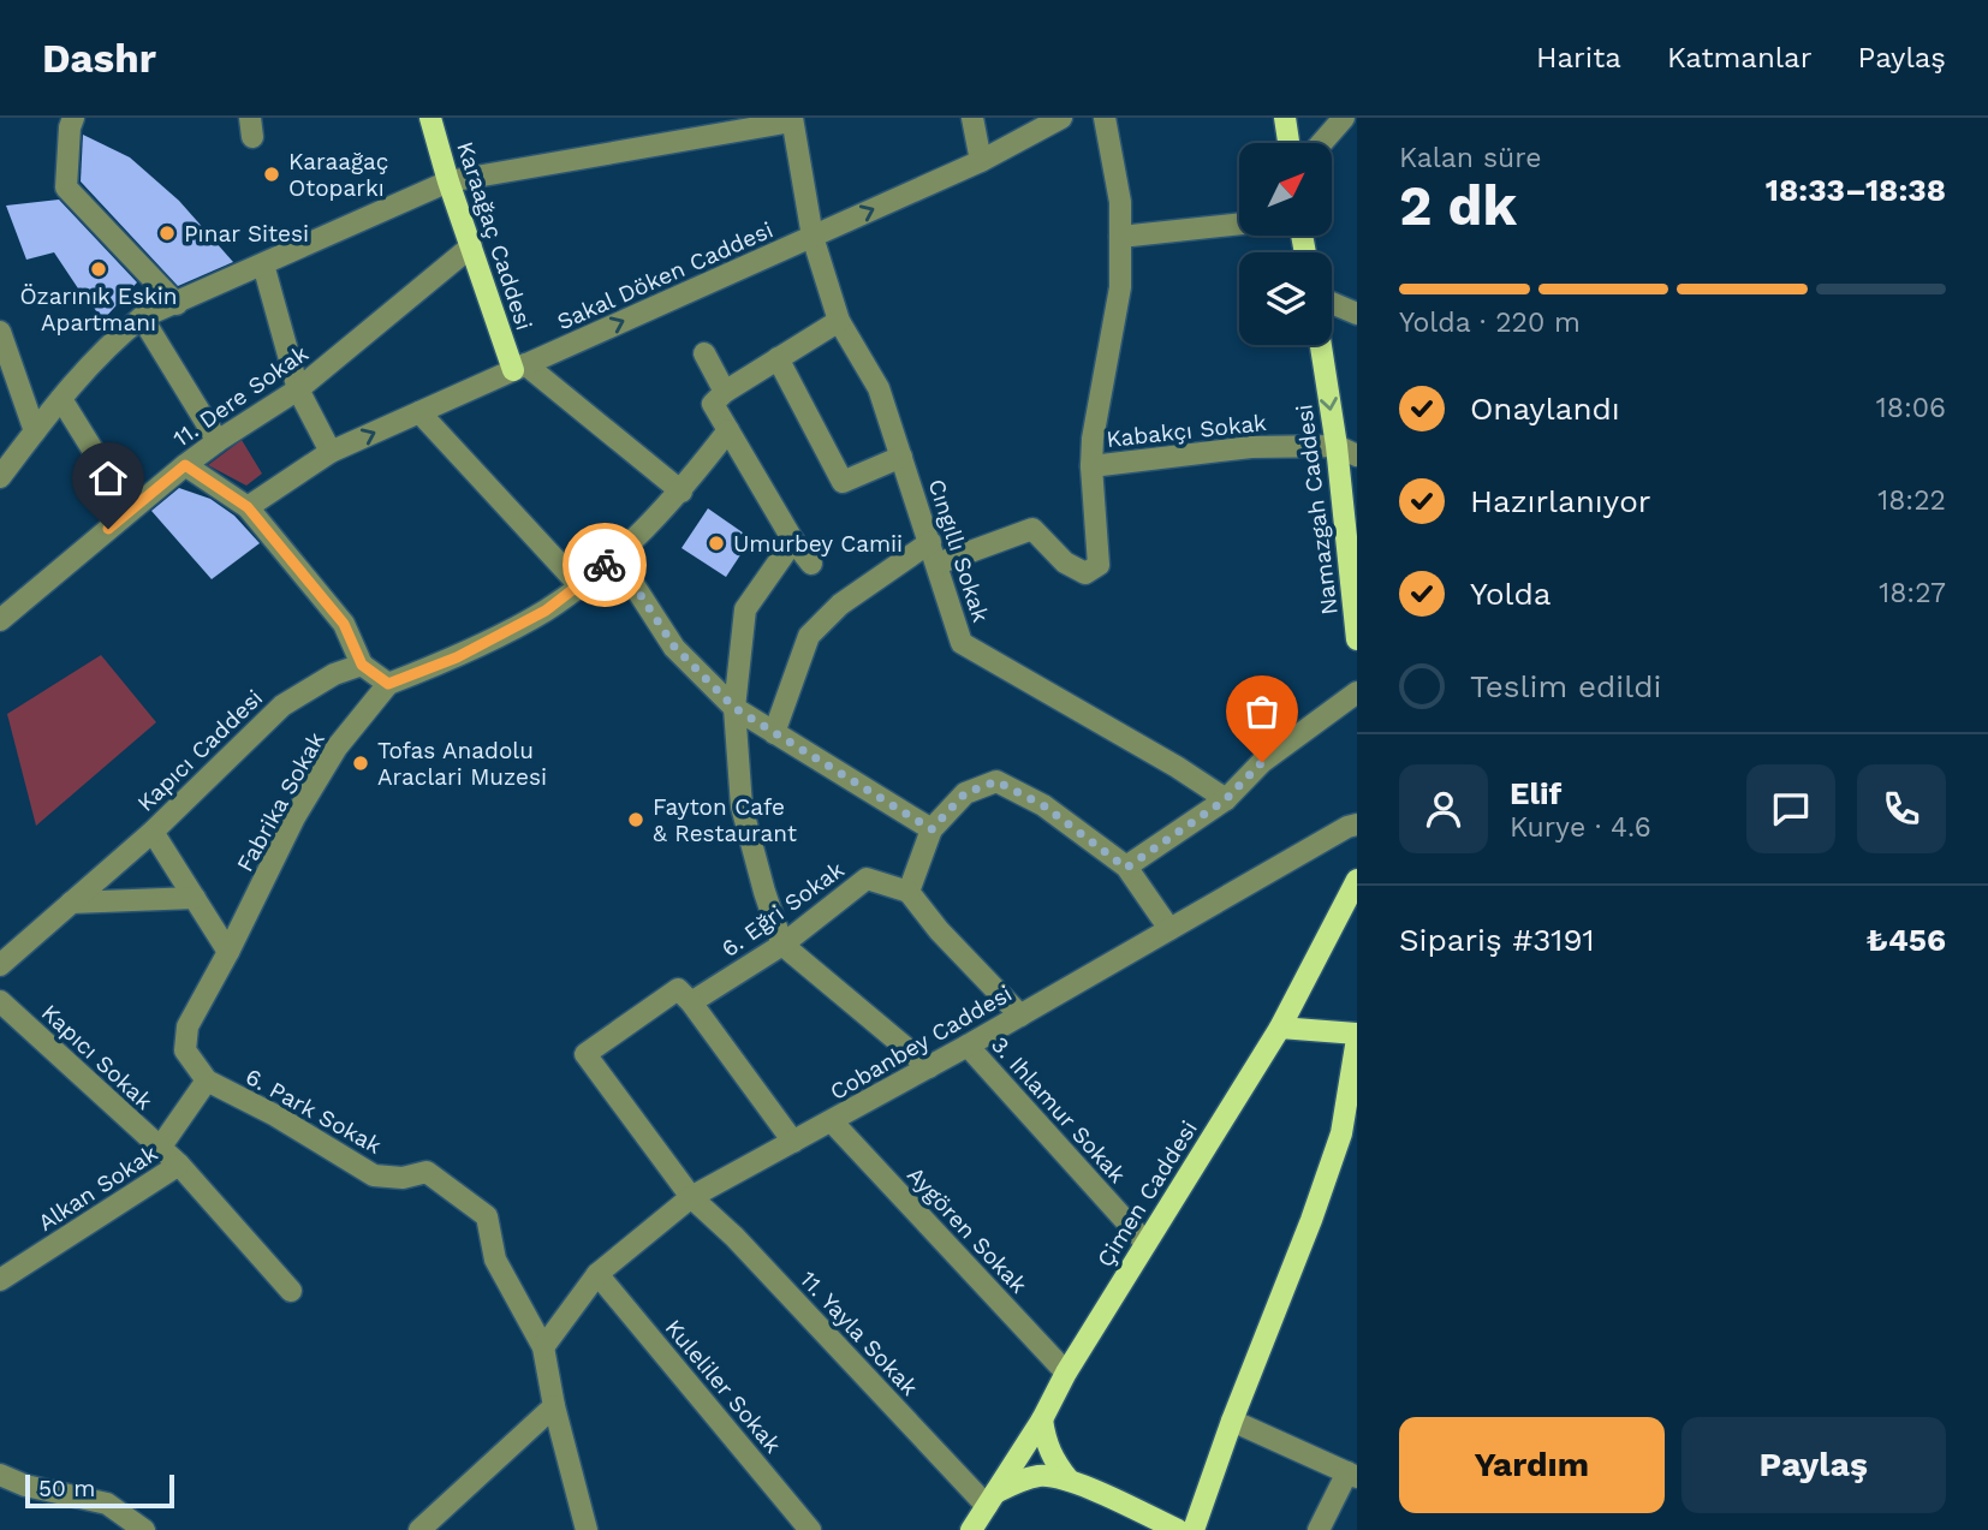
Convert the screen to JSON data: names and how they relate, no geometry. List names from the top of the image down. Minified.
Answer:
{"streets":{"main road":["Karaağaç Caddesi","Namazgah Caddesi","Çimen Caddesi"],"street":["Sakal Döken Caddesi","11. Dere Sokak","Kabakçı Sokak","Cıngıllı Sokak","Kapıcı Caddesi","Fabrika Sokak","6. Eğri Sokak","Cobanbey Caddesi","Kapıcı Sokak","3. Ihlamur Sokak","6. Park Sokak","Alkan Sokak","Aygören Sokak","11. Yayla Sokak","Kuleliler Sokak"]},"crossings":[["Karaağaç Caddesi","Sakal Döken Caddesi"],["Karaağaç Caddesi","11. Dere Sokak"],["Sakal Döken Caddesi","Cıngıllı Sokak"],["Kabakçı Sokak","Namazgah Caddesi"],["Fabrika Sokak","6. Park Sokak"],["6. Eğri Sokak","11. Yayla Sokak"],["Cobanbey Caddesi","3. Ihlamur Sokak"],["Cobanbey Caddesi","6. Park Sokak"],["Cobanbey Caddesi","Aygören Sokak"],["Cobanbey Caddesi","11. Yayla Sokak"],["Cobanbey Caddesi","Kuleliler Sokak"],["Kapıcı Sokak","6. Park Sokak"],["Kapıcı Sokak","Alkan Sokak"],["3. Ihlamur Sokak","Çimen Caddesi"],["Çimen Caddesi","Aygören Sokak"],["Çimen Caddesi","11. Yayla Sokak"]],"places":["Karaağaç Otoparkı","Pınar Sitesi","Özarınık Eskin Apartmanı","Umurbey Camii","Tofas Anadolu Araclari Muzesi","Fayton Cafe & Restaurant"],"scale_bar":"50 m","north":"top right","page":{"header":"Dashr","nav":["Harita","Katmanlar","Paylaş"],"heading":["2 dk","Kalan süre","18:33–18:38"],"panel":["Elif","Kurye · 4.6","Sipariş #3191","₺456"],"bar":"Yolda · 220 m","list":[["Onaylandı","18:06"],["Hazırlanıyor","18:22"],["Yolda","18:27"],"Teslim edildi"],"buttons":["Yardım","Paylaş"],"scale":"50 m"}}
